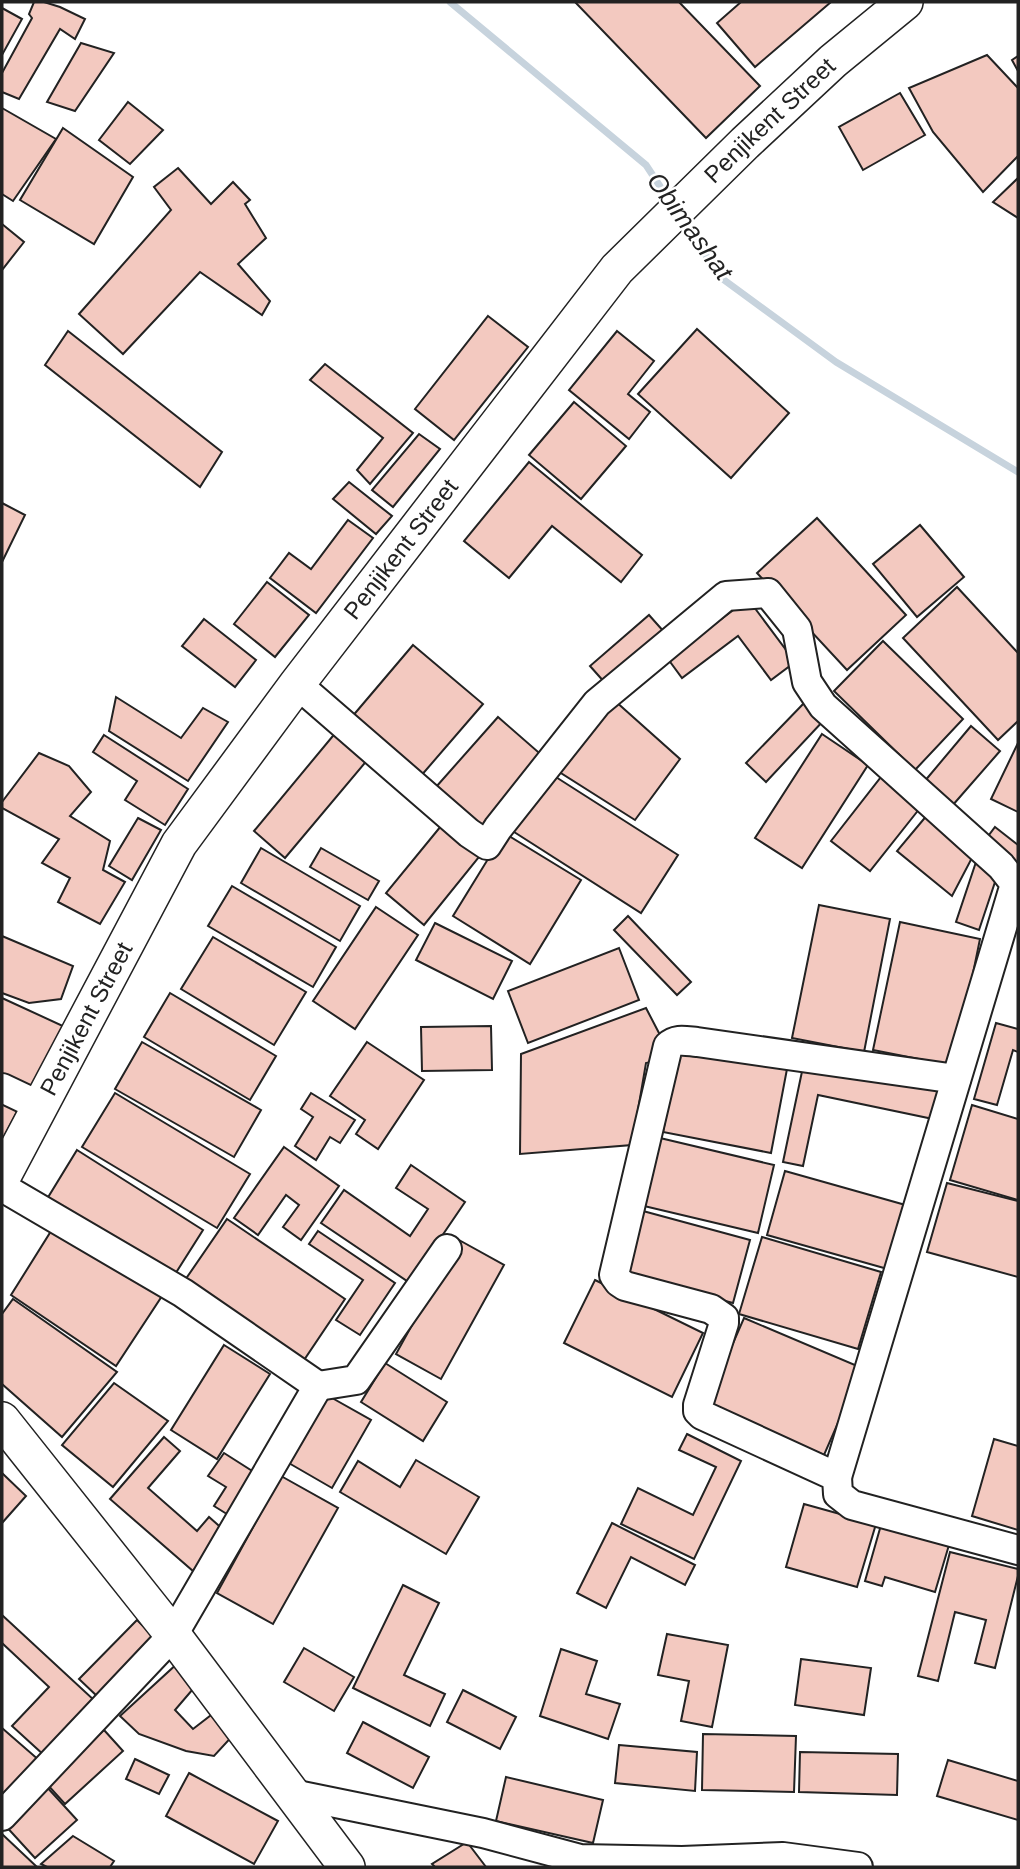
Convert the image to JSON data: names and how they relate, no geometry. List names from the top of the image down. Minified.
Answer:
{"streets":{"main road":["Penjikent Street"]},"water":["Obimashat"]}
